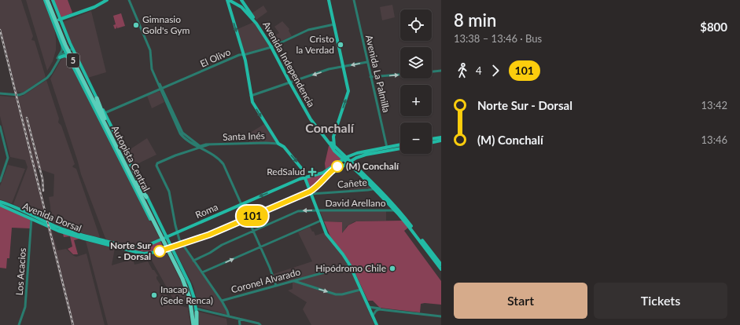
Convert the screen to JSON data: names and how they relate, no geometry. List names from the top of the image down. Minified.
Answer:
{"streets":{"highway":["5","Autopista Central"],"main road":["Avenida Independencia","Roma","Avenida Dorsal"],"street":["El Olivo","Avenida La Palmilla","Santa Inés","Cañete","David Arellano","Los Acacios","Coronel Alvarado"]},"crossings":[["El Olivo","Avenida Independencia"],["Avenida Independencia","Cañete"],["Avenida Independencia","David Arellano"],["Santa Inés","Roma"],["Cañete","Avenida Dorsal"],["Roma","Avenida Dorsal"],["Avenida Dorsal","Los Acacios"]],"one_way":["Roma"],"districts":["Conchalí"],"places":{"other":["Gimnasio Gold's Gym","Cristo la Verdad","(M) Conchalí","Norte Sur - Dorsal","Hipódromo Chile","Inacap (Sede Renca)"],"health":["RedSalud"]},"lines":["bus line 101"],"page":{"on_map":"101","heading":["8 min","13:38 – 13:46 · Bus","$800"],"map_buttons":["+","−"],"legs":["4","101"],"list":[{"name":"Norte Sur - Dorsal","value":"13:42"},{"name":"(M) Conchalí","value":"13:46"}],"buttons":["Start","Tickets"]}}
